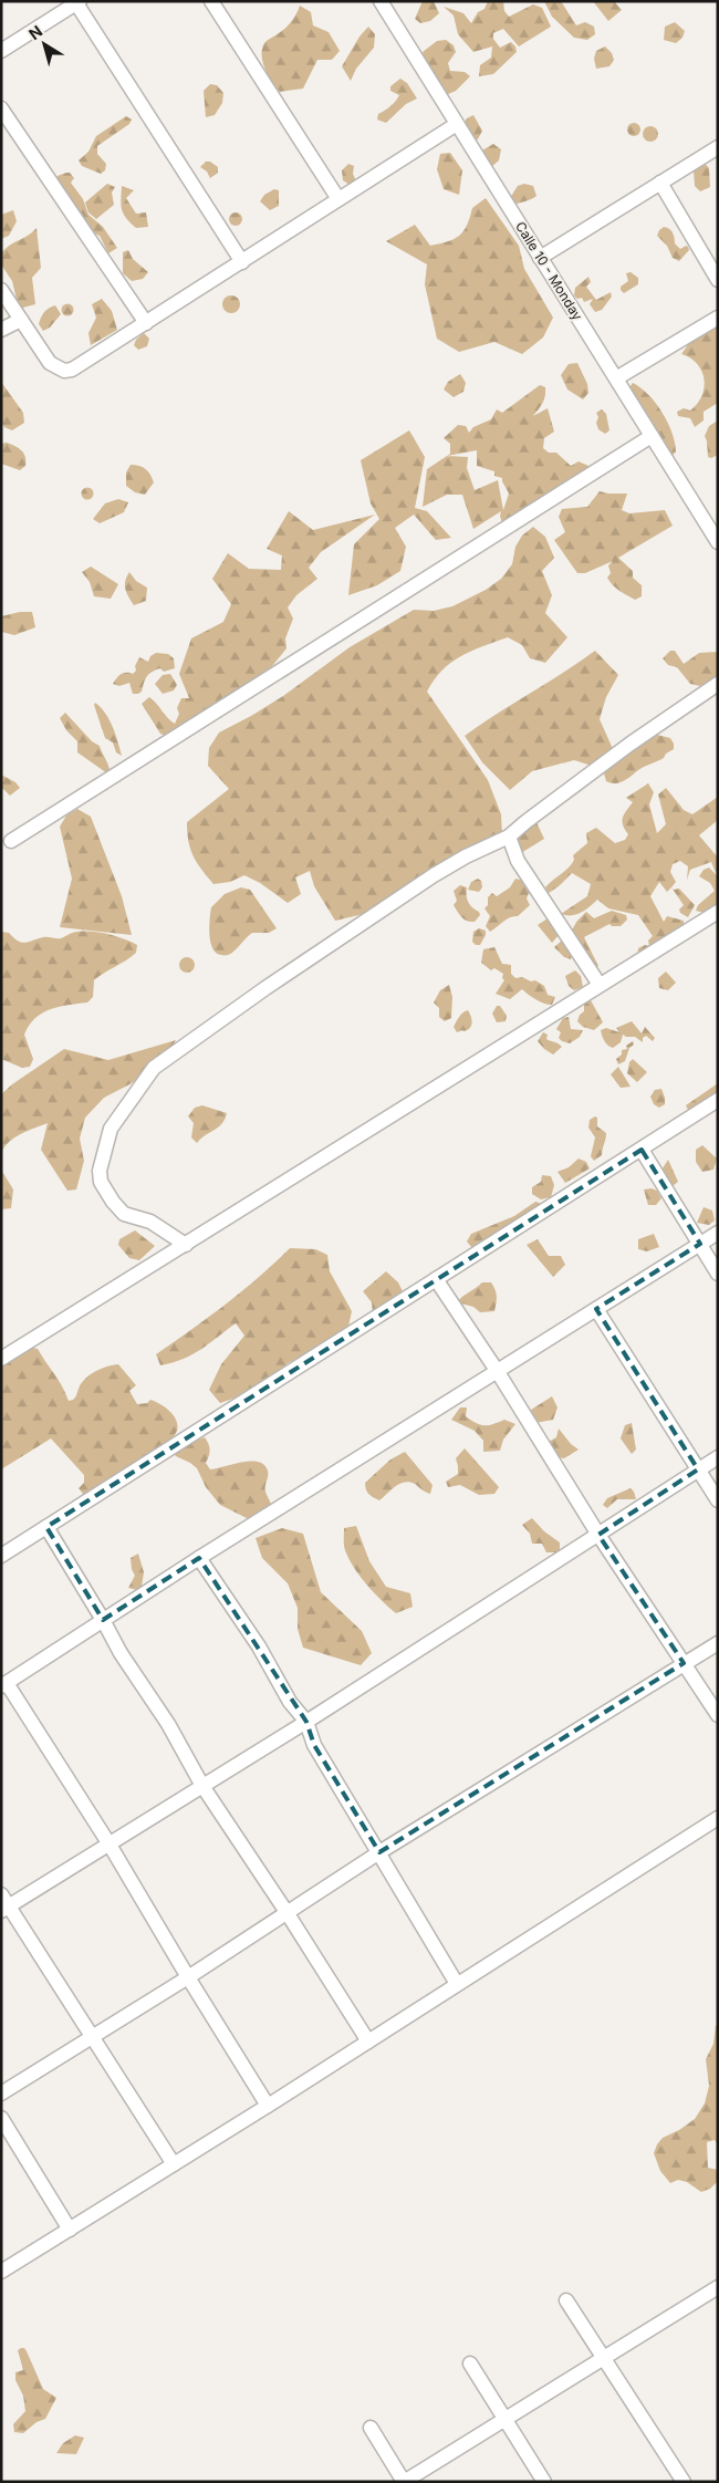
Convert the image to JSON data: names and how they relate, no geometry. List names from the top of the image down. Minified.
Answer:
{"streets":{"street":["Calle 10 - Monday"]},"north":"top left"}
